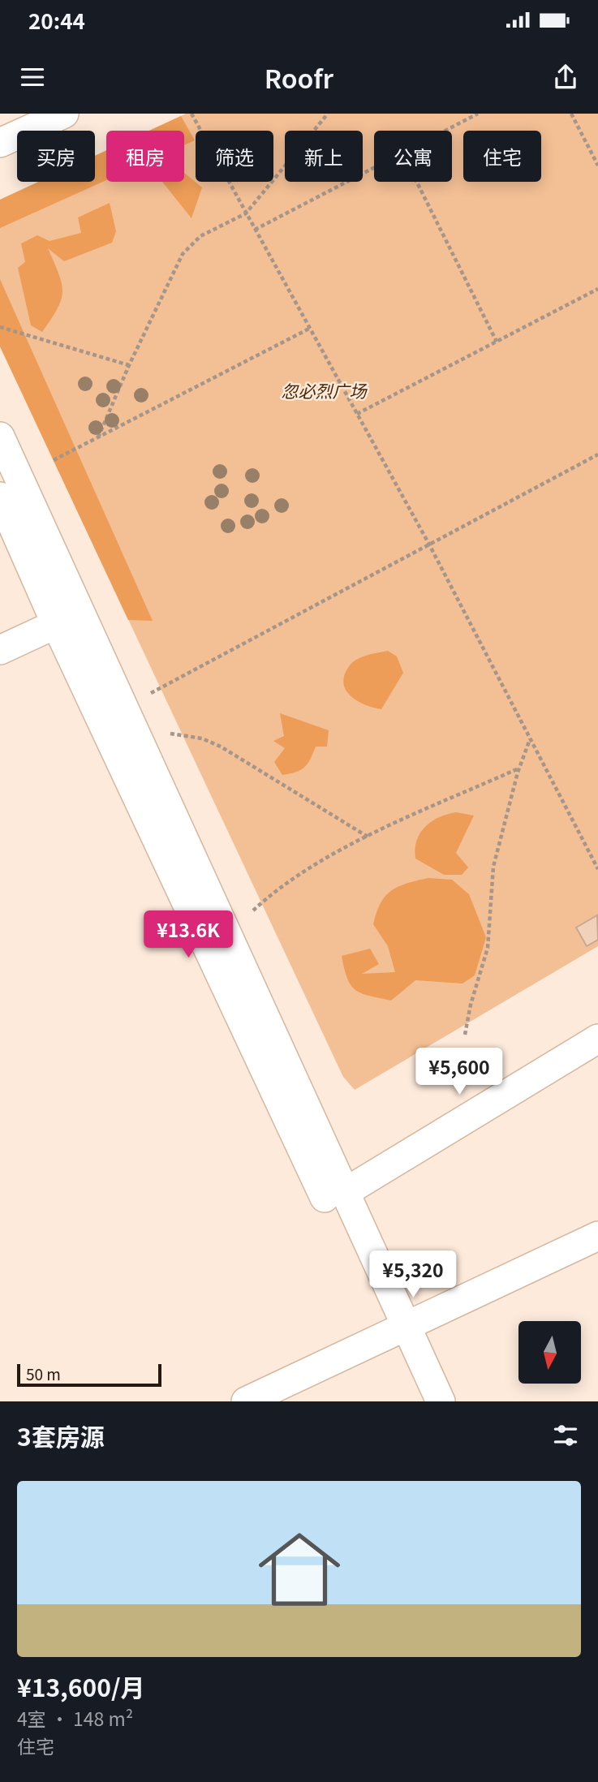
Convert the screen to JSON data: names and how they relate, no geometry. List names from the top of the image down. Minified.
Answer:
{"parks":["忽必烈广场"],"scale_bar":"50 m","north":"bottom","page":{"status":"20:44","header":"Roofr","chip":["买房","租房","筛选","新上","公寓","住宅"],"price":["¥13.6K","¥5,600","¥5,320"],"scale":"50 m","heading":"3套房源","list":[{"name":"¥13,600/月","note":"4室 · 148 m² · 住宅"}]}}
